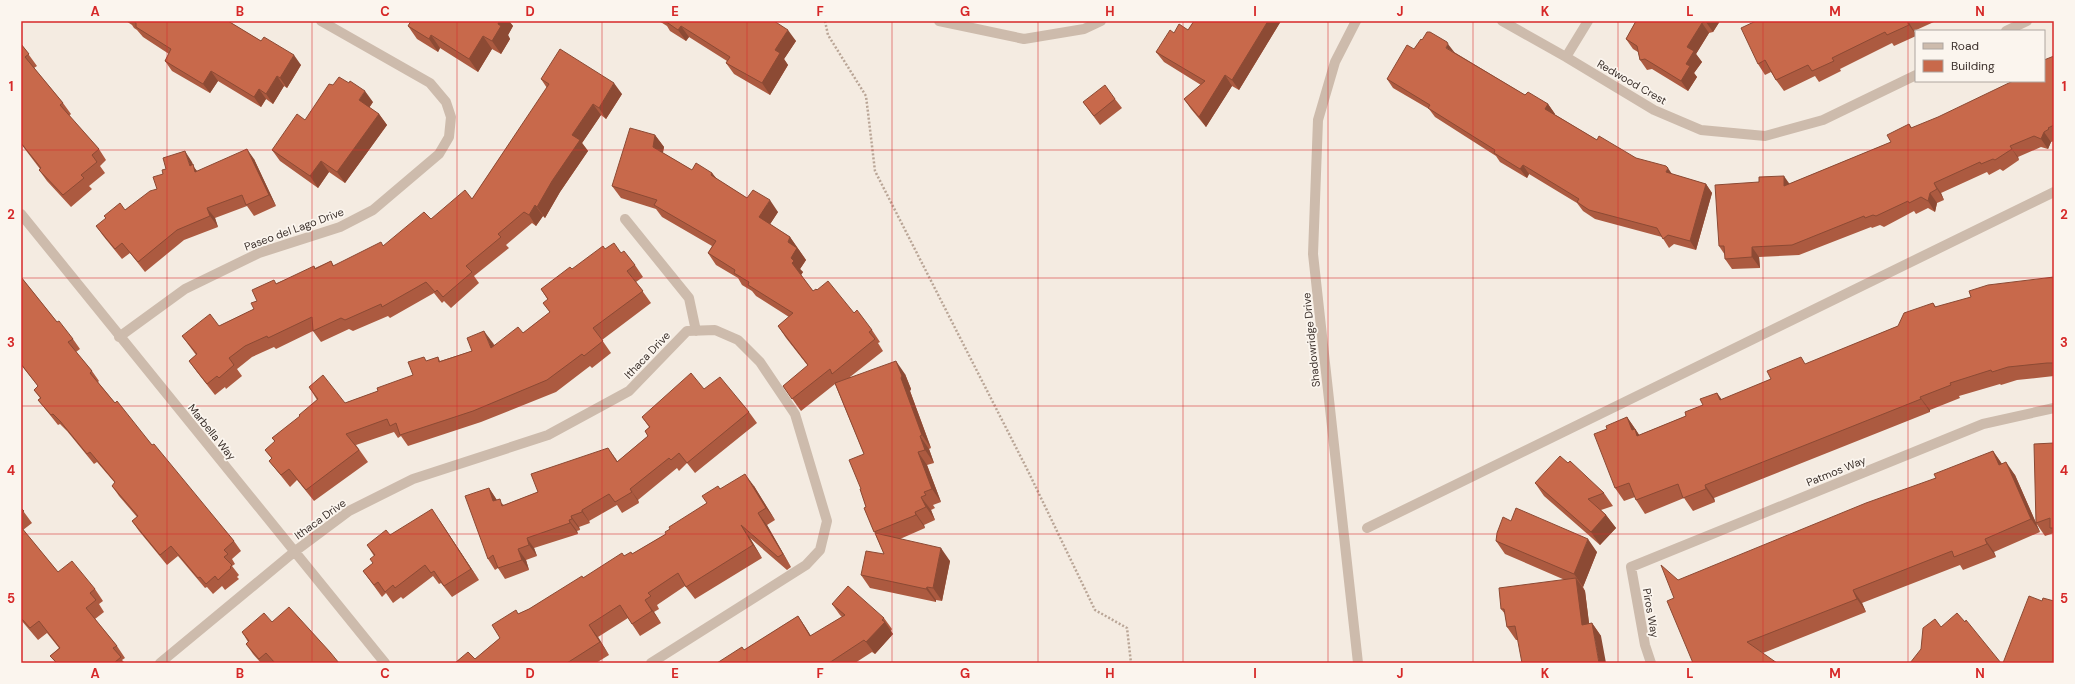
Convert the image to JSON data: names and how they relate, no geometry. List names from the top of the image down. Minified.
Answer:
{"streets":{"street":["Redwood Crest","Paseo del Lago Drive","Shadowridge Drive","Ithaca Drive","Marbella Way","Patmos Way","Piros Way"]},"crossings":[["Paseo del Lago Drive","Marbella Way"],["Ithaca Drive","Marbella Way"],["Patmos Way","Piros Way"]],"legend":["Road","Building"],"grid":{"columns":["A","B","C","D","E","F","G","H","I","J","K","L","M","N"],"rows":["1","2","3","4","5"]}}
